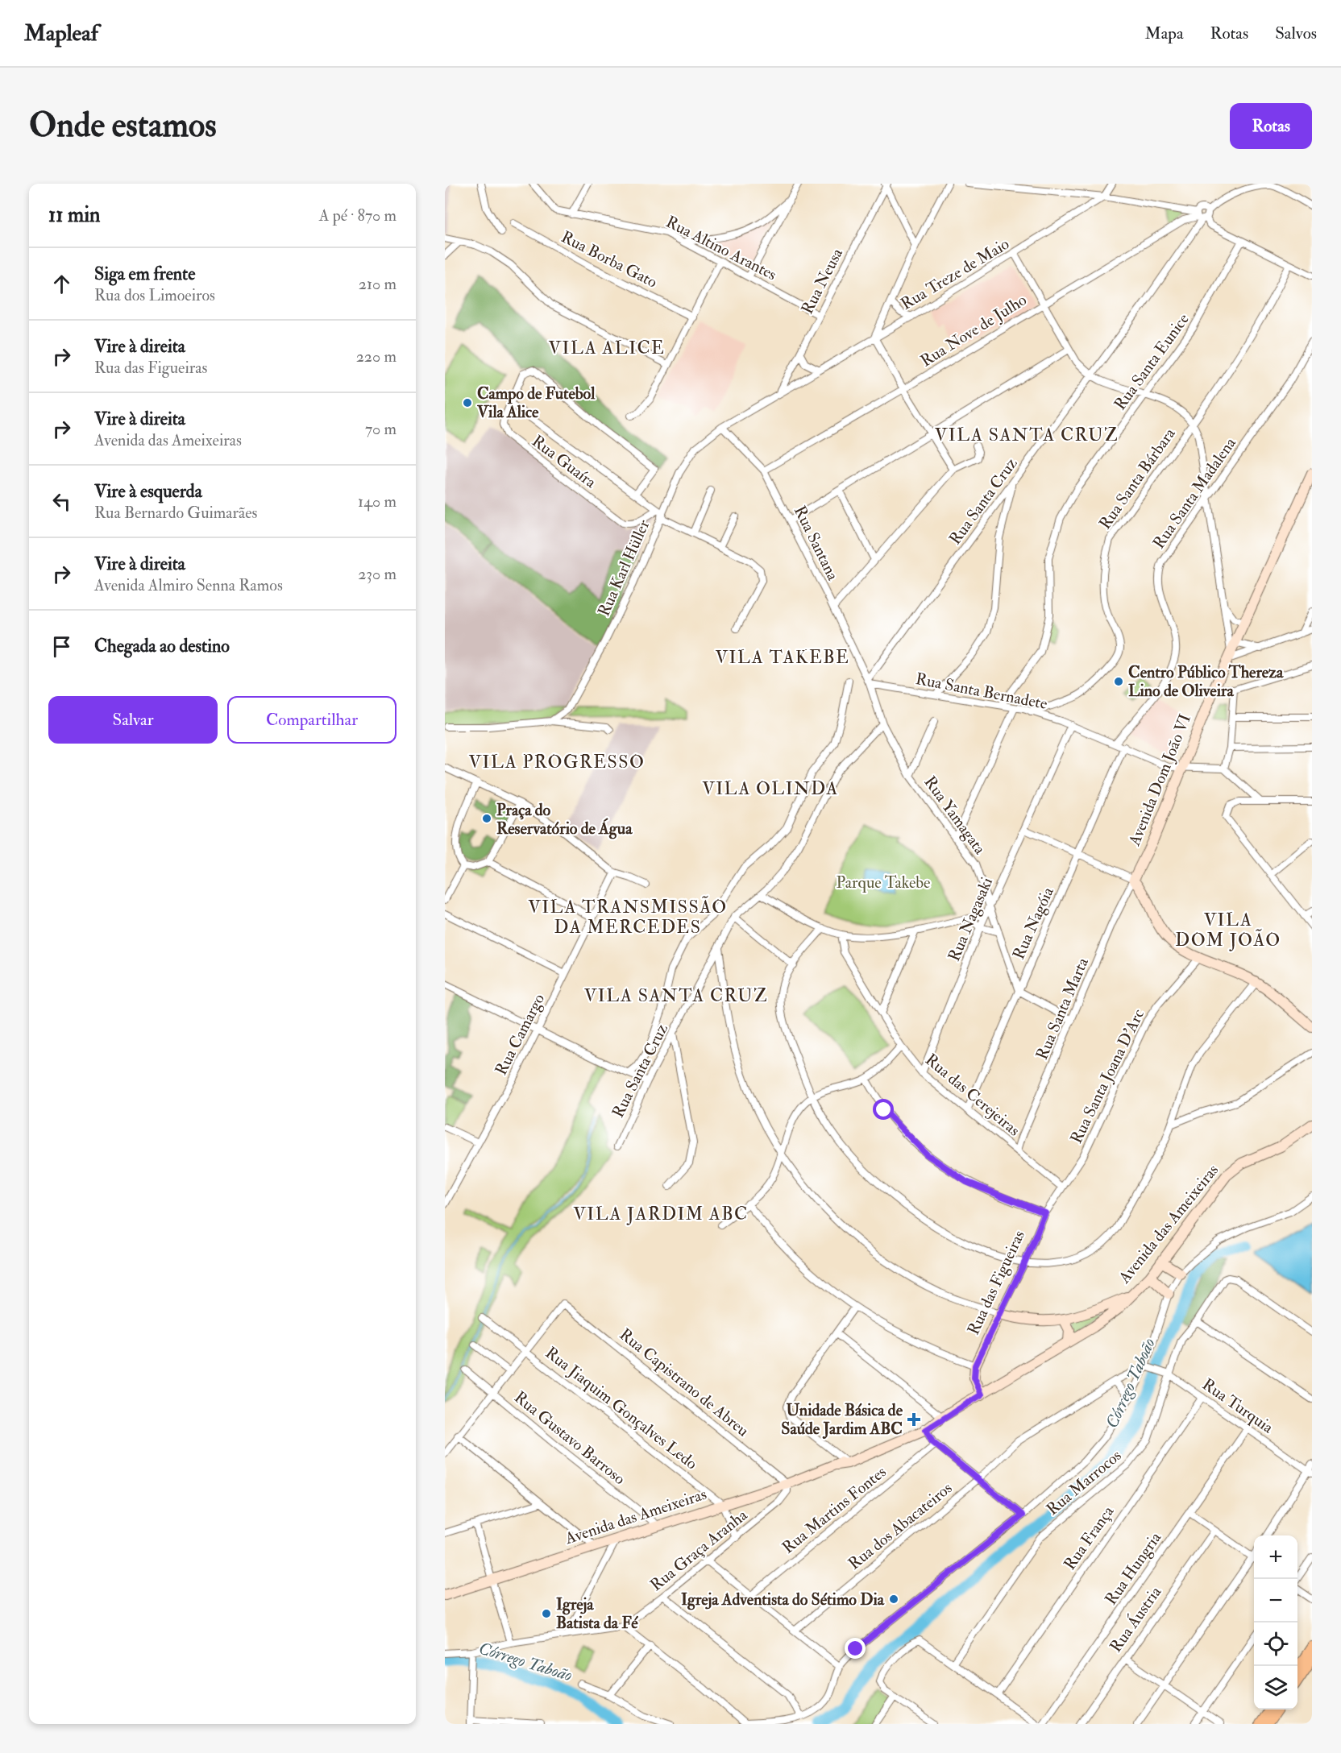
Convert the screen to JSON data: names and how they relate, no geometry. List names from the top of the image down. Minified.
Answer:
{"streets":{"street":["Rua Altino Arantes","Rua Borba Gato","Rua Treze de Maio","Rua Neusa","Rua Nove de Julho","Rua Santa Eunice","Rua Guaíra","Rua Santa Bárbara","Rua Santa Madalena","Rua Santa Cruz","Rua Santana","Rua Karl Hüller","Rua Santa Bernadete","Avenida Dom João VI","Rua Yamagata","Rua Nagasaki","Rua Nagóia","Rua Santa Marta","Rua Camargo","Rua Santa Joana D'Arc","Rua das Cerejeiras","Avenida das Ameixeiras","Rua das Figueiras","Rua Capistrano de Abreu","Rua Turquia","Rua Jiaquim Gonçalves Ledo","Rua Gustavo Barroso","Rua Marrocos","Rua Martins Fontes","Rua dos Abacateiros","Rua França","Rua Graça Aranha","Rua Hungria","Rua Áustria"]},"crossings":[["Rua Altino Arantes","Rua Neusa"],["Rua Treze de Maio","Rua Neusa"],["Rua Treze de Maio","Rua Santana"],["Rua Treze de Maio","Rua Karl Hüller"],["Rua Nove de Julho","Rua Santa Cruz"],["Rua Nove de Julho","Rua Santana"],["Rua Santa Eunice","Rua Santa Bernadete"],["Rua Guaíra","Rua Karl Hüller"],["Rua Santa Bárbara","Rua Santa Bernadete"],["Rua Santa Madalena","Rua Santa Bernadete"],["Rua Santa Cruz","Rua Santana"],["Rua Santa Cruz","Rua Santa Bernadete"],["Rua Santa Cruz","Rua Yamagata"],["Rua Santana","Rua Karl Hüller"],["Rua Santana","Rua Santa Bernadete"],["Rua Santana","Rua Yamagata"],["Rua Santa Bernadete","Avenida Dom João VI"],["Rua Santa Bernadete","Rua Yamagata"],["Rua Santa Bernadete","Rua Nagasaki"],["Rua Santa Bernadete","Rua Nagóia"],["Avenida Dom João VI","Rua Santa Marta"],["Rua Yamagata","Rua Nagasaki"],["Rua Yamagata","Rua Nagóia"],["Rua Nagasaki","Rua das Cerejeiras"],["Rua Nagóia","Rua das Cerejeiras"],["Rua Santa Marta","Rua das Cerejeiras"],["Rua Santa Joana D'Arc","Rua das Cerejeiras"],["Rua Santa Joana D'Arc","Rua das Figueiras"],["Rua das Cerejeiras","Rua das Figueiras"],["Avenida das Ameixeiras","Rua Capistrano de Abreu"],["Avenida das Ameixeiras","Rua Jiaquim Gonçalves Ledo"],["Avenida das Ameixeiras","Rua Gustavo Barroso"],["Avenida das Ameixeiras","Rua Graça Aranha"],["Rua Capistrano de Abreu","Rua Jiaquim Gonçalves Ledo"],["Rua Capistrano de Abreu","Rua Graça Aranha"],["Rua Turquia","Rua Marrocos"],["Rua Turquia","Rua dos Abacateiros"],["Rua Turquia","Rua França"],["Rua Turquia","Rua Hungria"]],"districts":["VILA ALICE","VILA SANTA CRUZ","VILA TAKEBE","VILA PROGRESSO","VILA OLINDA","VILA TRANSMISSÃO DA MERCEDES","VILA DOM JOÃO","VILA SANTA CRUZ","VILA JARDIM ABC"],"water":["Córrego Taboão"],"parks":["Parque Takebe"],"places":{"other":["Campo de Futebol Vila Alice","Centro Público Thereza Lino de Oliveira","Praça do Reservatório de Água","Igreja Adventista do Sétimo Dia","Igreja Batista da Fé"],"health":["Unidade Básica de Saúde Jardim ABC"]},"page":{"header":"Mapleaf","nav":["Mapa","Rotas","Salvos"],"buttons":["Rotas",["Salvar","Compartilhar"]],"title":"Onde estamos","heading":["11 min","A pé · 870 m"],"list":[["Siga em frente","Rua dos Limoeiros","210 m"],["Vire à direita","Rua das Figueiras","220 m"],["Vire à direita","Avenida das Ameixeiras","70 m"],["Vire à esquerda","Rua Bernardo Guimarães","140 m"],["Vire à direita","Avenida Almiro Senna Ramos","230 m"],"Chegada ao destino"],"map_buttons":["+","−"]}}
